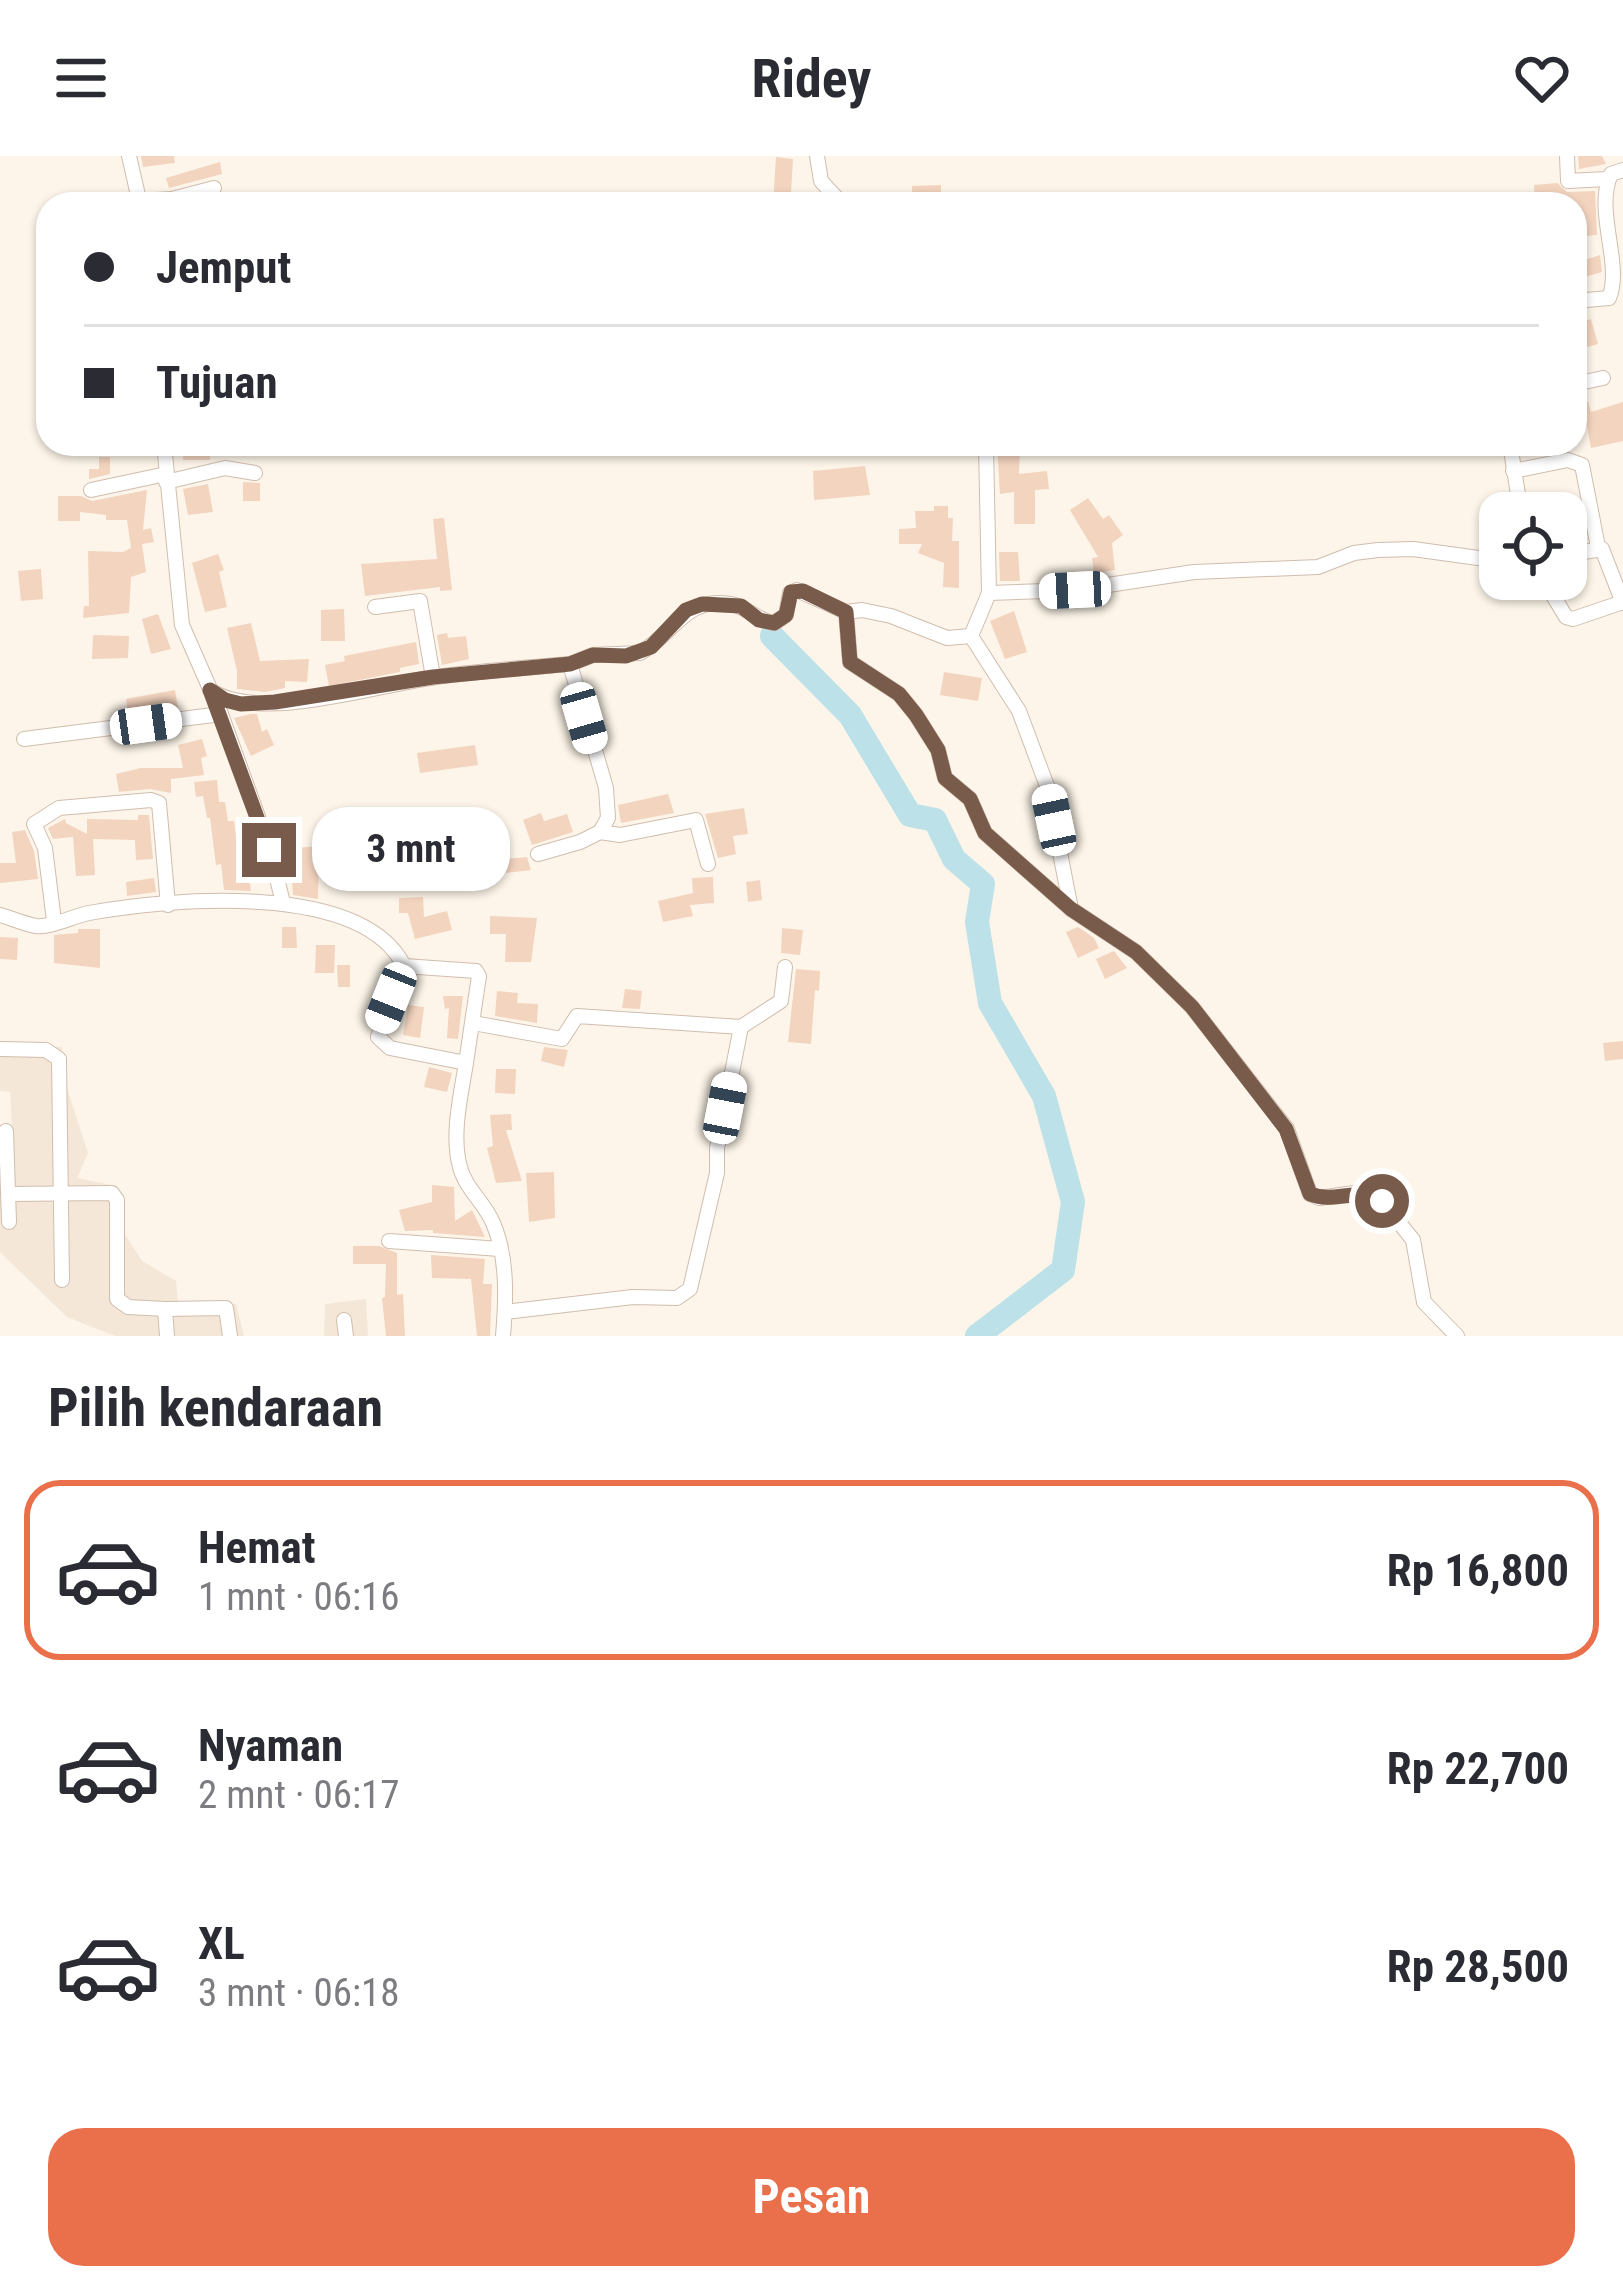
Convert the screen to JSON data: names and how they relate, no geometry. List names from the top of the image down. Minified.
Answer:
{"page":{"header":"Ridey","banner":["Jemput","Tujuan"],"bubble":"3 mnt","heading":"Pilih kendaraan","list":[{"name":"Hemat","note":"1 mnt · 06:16","value":"Rp 16,800"},{"name":"Nyaman","note":"2 mnt · 06:17","value":"Rp 22,700"},{"name":"XL","note":"3 mnt · 06:18","value":"Rp 28,500"}],"buttons":"Pesan"}}
